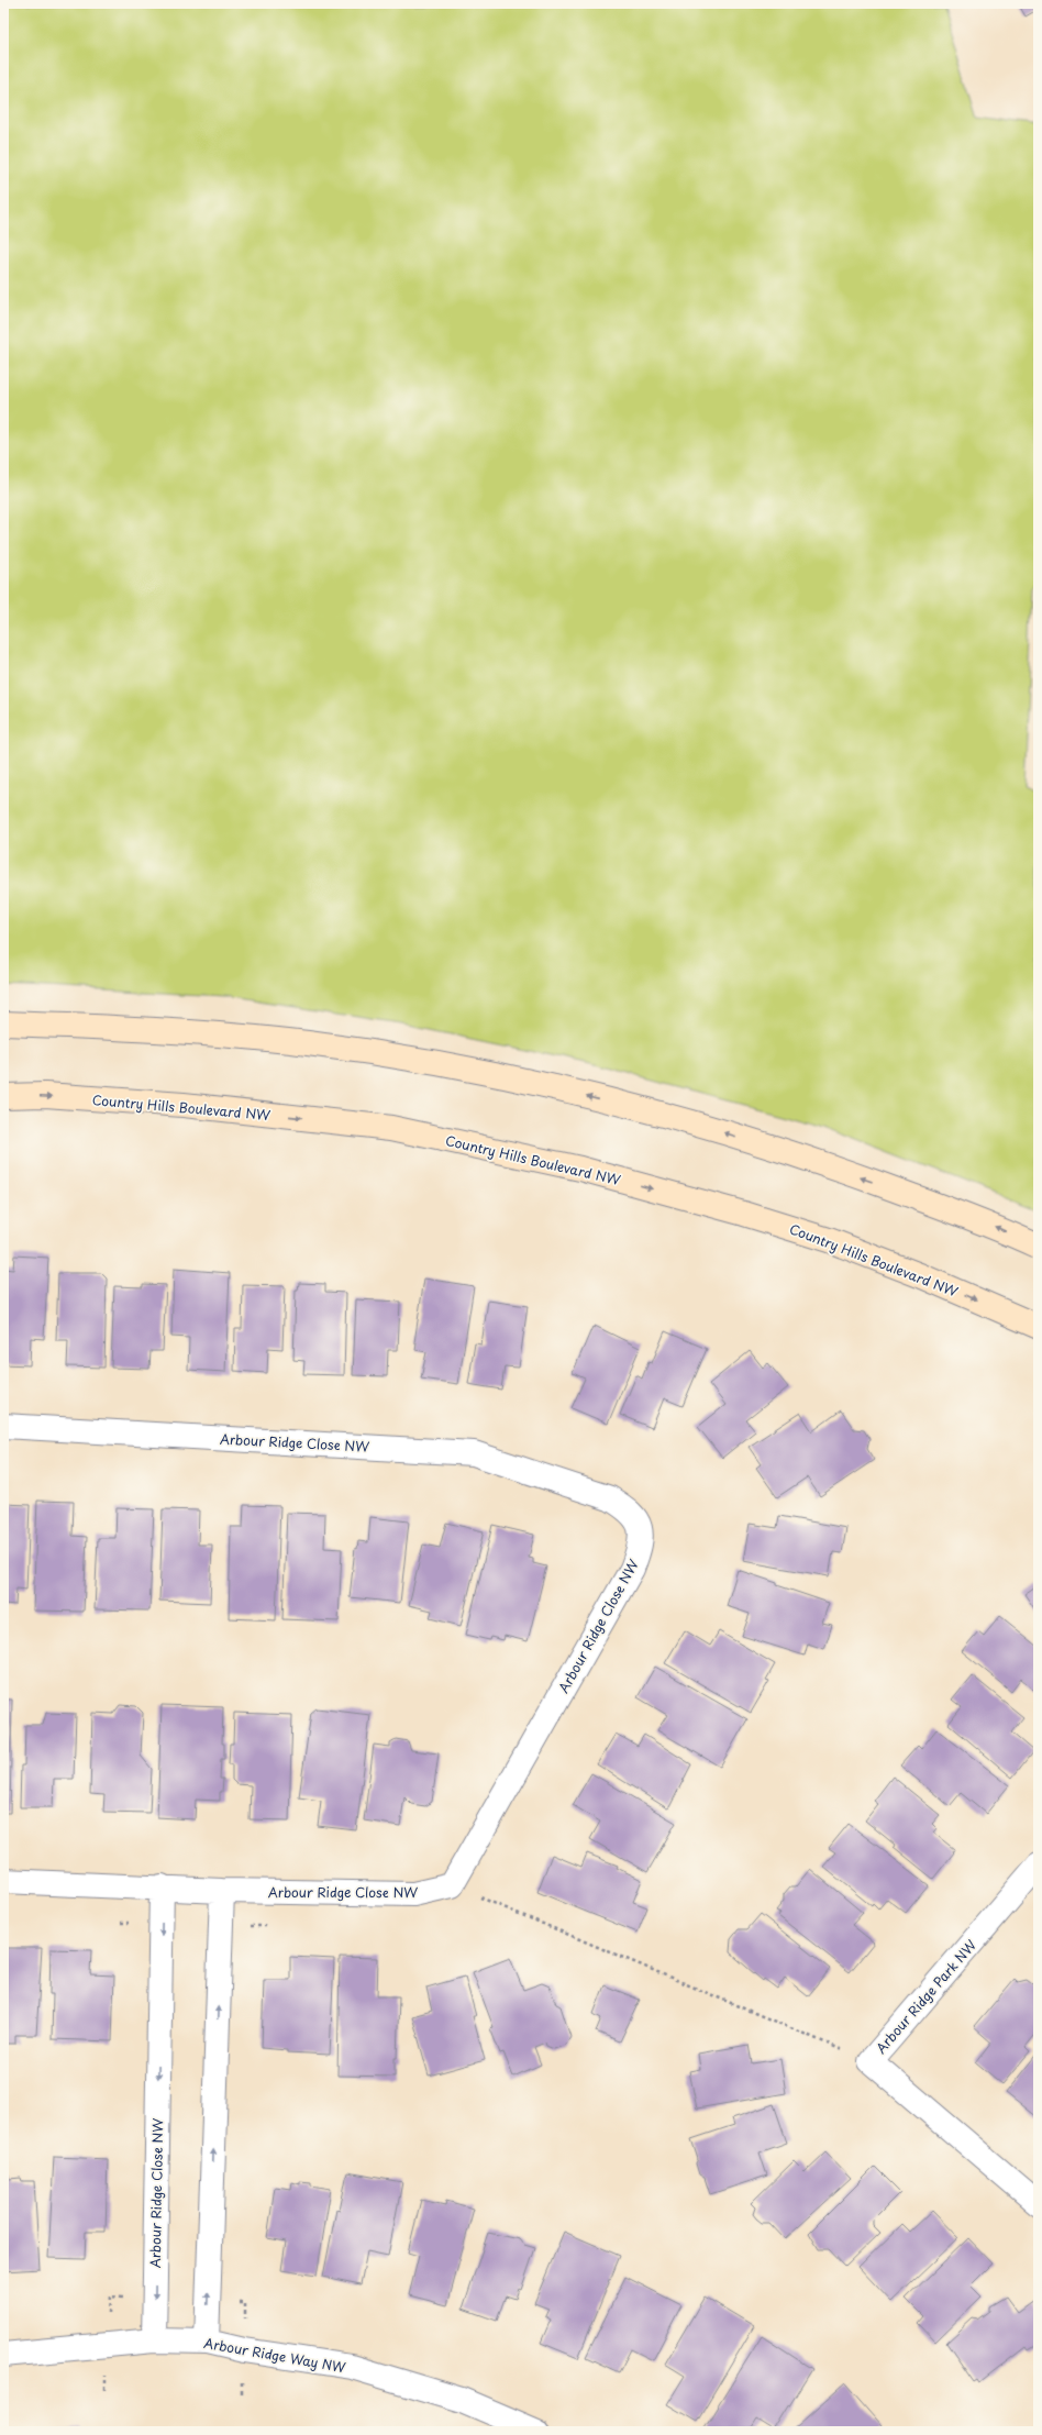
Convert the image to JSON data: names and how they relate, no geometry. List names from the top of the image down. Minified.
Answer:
{"streets":{"main road":["Country Hills Boulevard NW"],"street":["Arbour Ridge Close NW","Arbour Ridge Park NW","Arbour Ridge Way NW"]},"crossings":[["Arbour Ridge Close NW","Arbour Ridge Way NW"]]}
